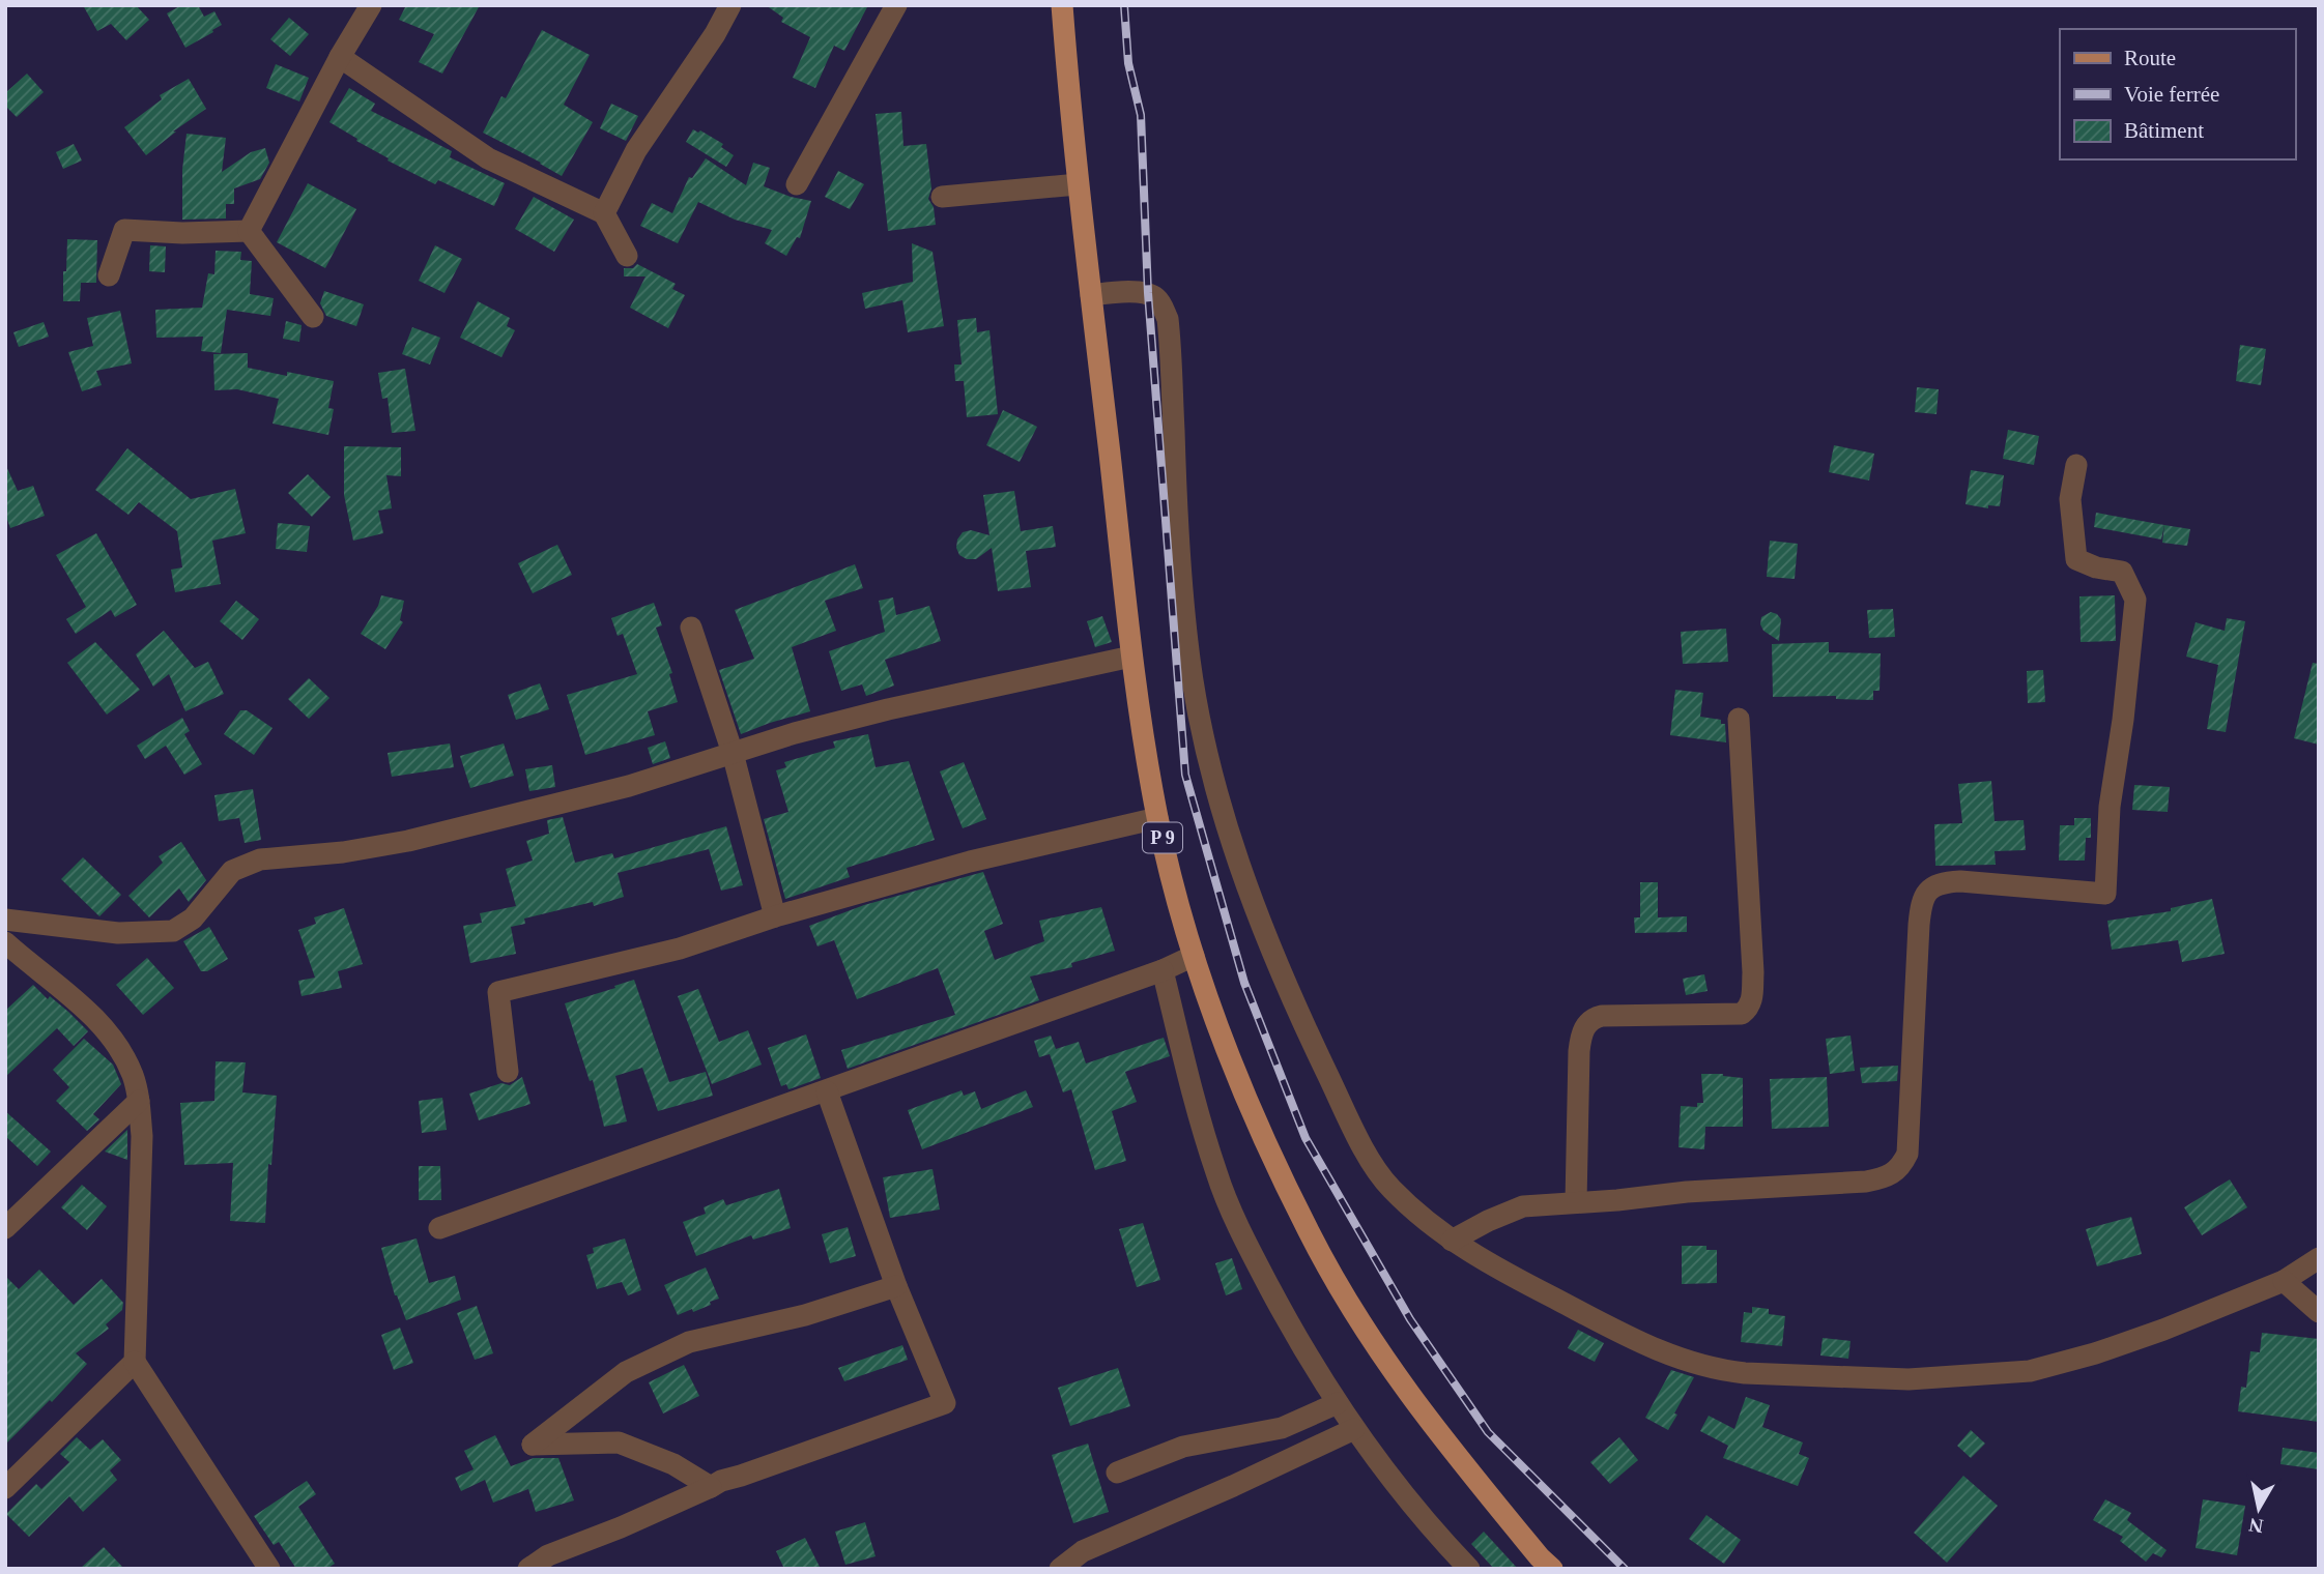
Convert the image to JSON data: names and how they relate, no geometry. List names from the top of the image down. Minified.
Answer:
{"streets":{"main road":["P 9"]},"legend":["Route","Voie ferrée","Bâtiment"],"north":"bottom"}
